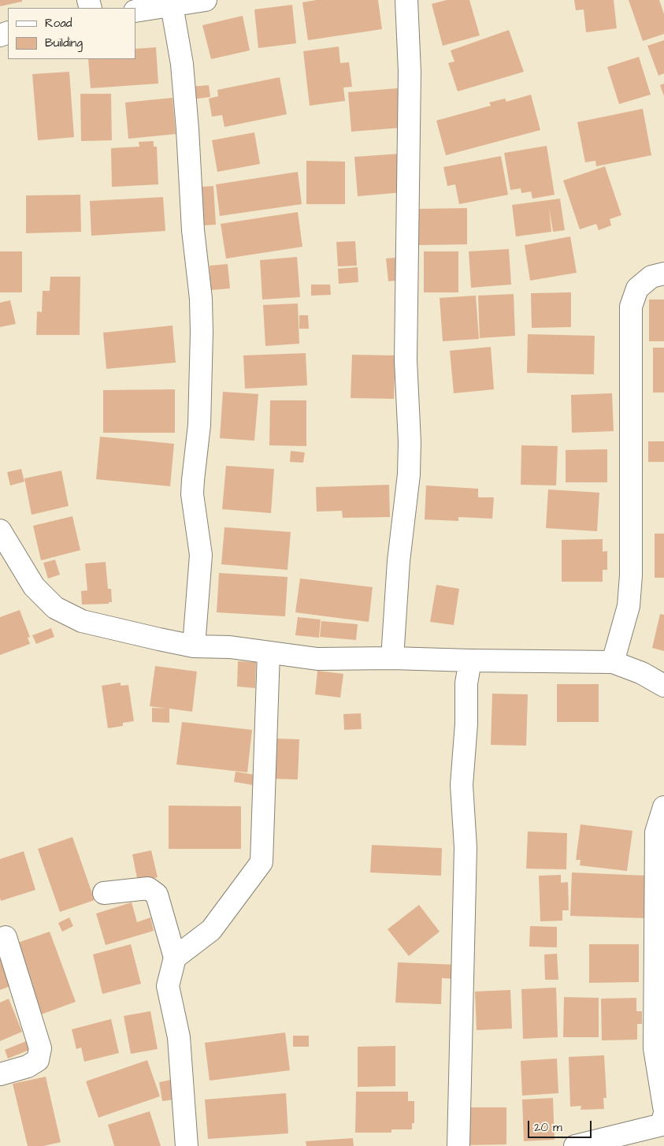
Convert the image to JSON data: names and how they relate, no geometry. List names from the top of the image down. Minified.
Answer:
{"legend":["Road","Building"],"scale_bar":"20 m"}
